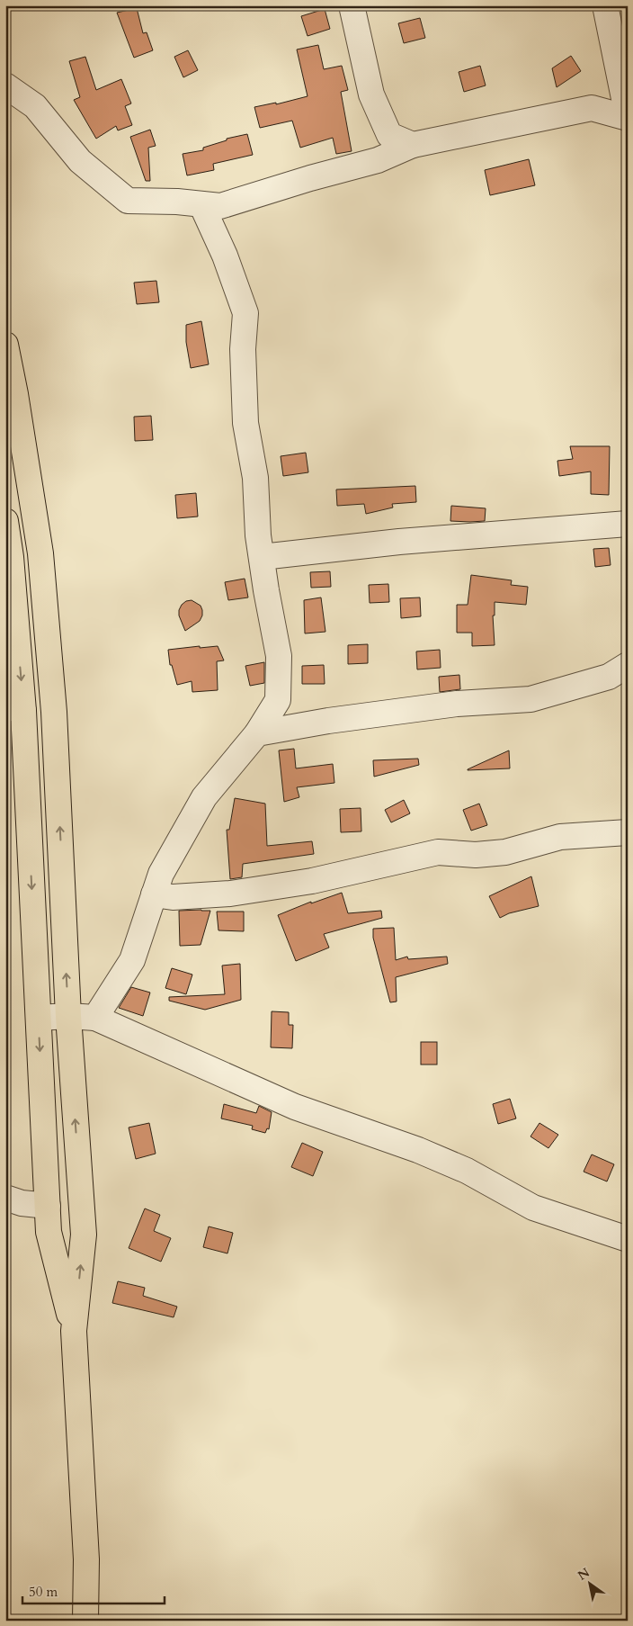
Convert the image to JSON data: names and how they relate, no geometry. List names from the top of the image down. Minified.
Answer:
{"scale_bar":"50 m","north":"top left"}
